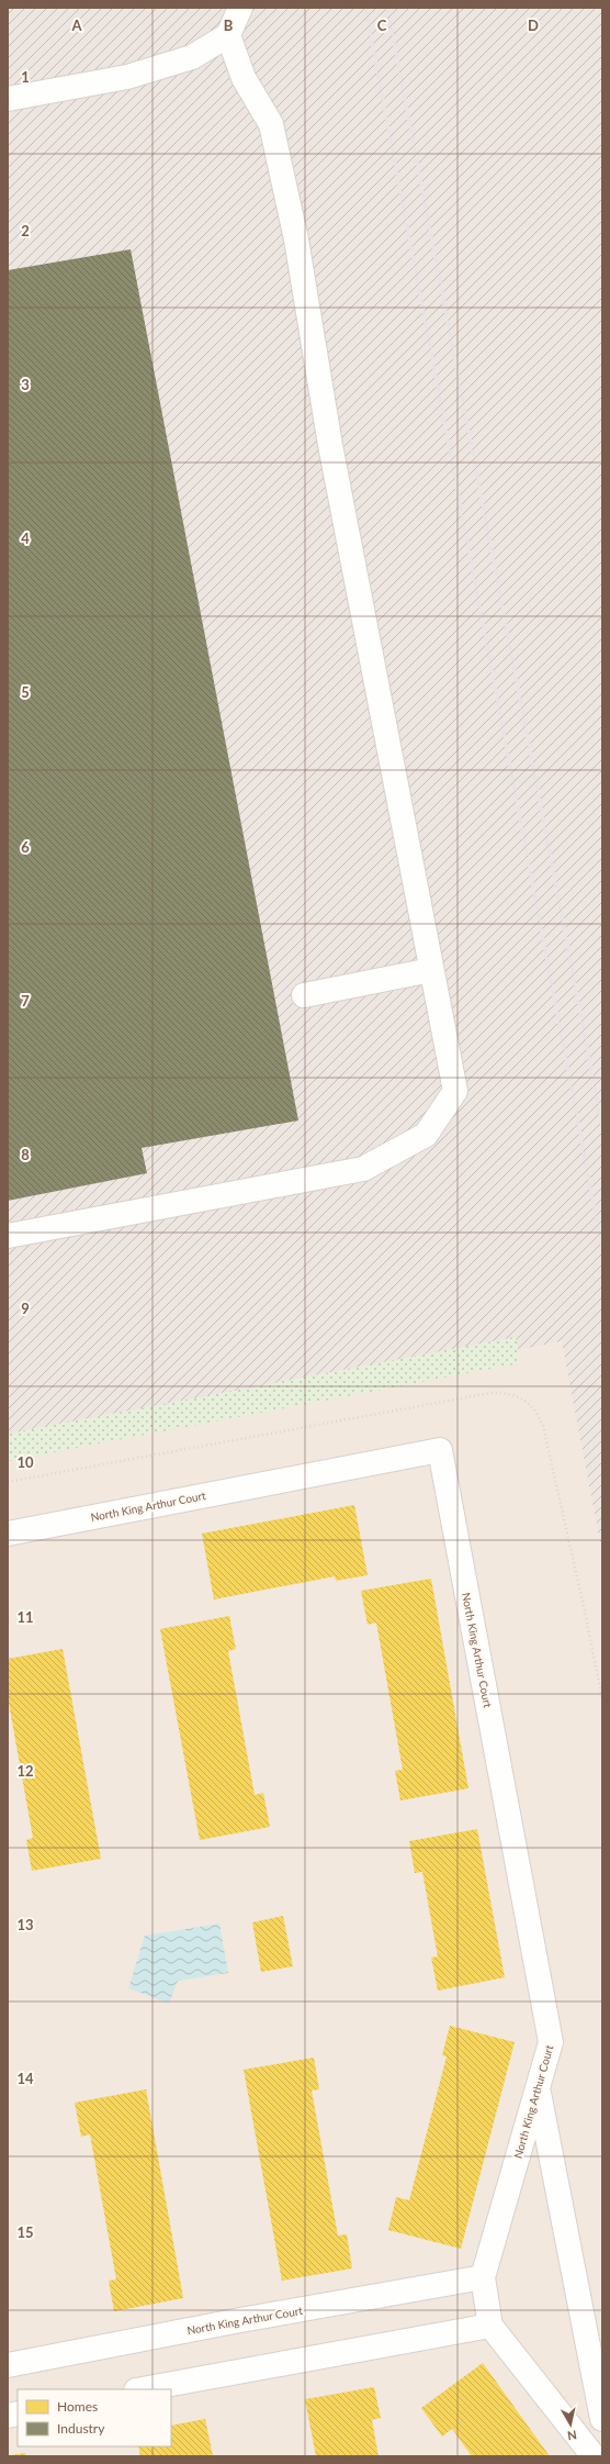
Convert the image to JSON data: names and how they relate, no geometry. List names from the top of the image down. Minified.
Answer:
{"streets":{"street":["North King Arthur Court"]},"legend":["Homes","Industry"],"north":"bottom","grid":{"columns":["A","B","C","D"],"rows":["1","2","3","4","5","6","7","8","9","10","11","12","13","14","15"]}}
